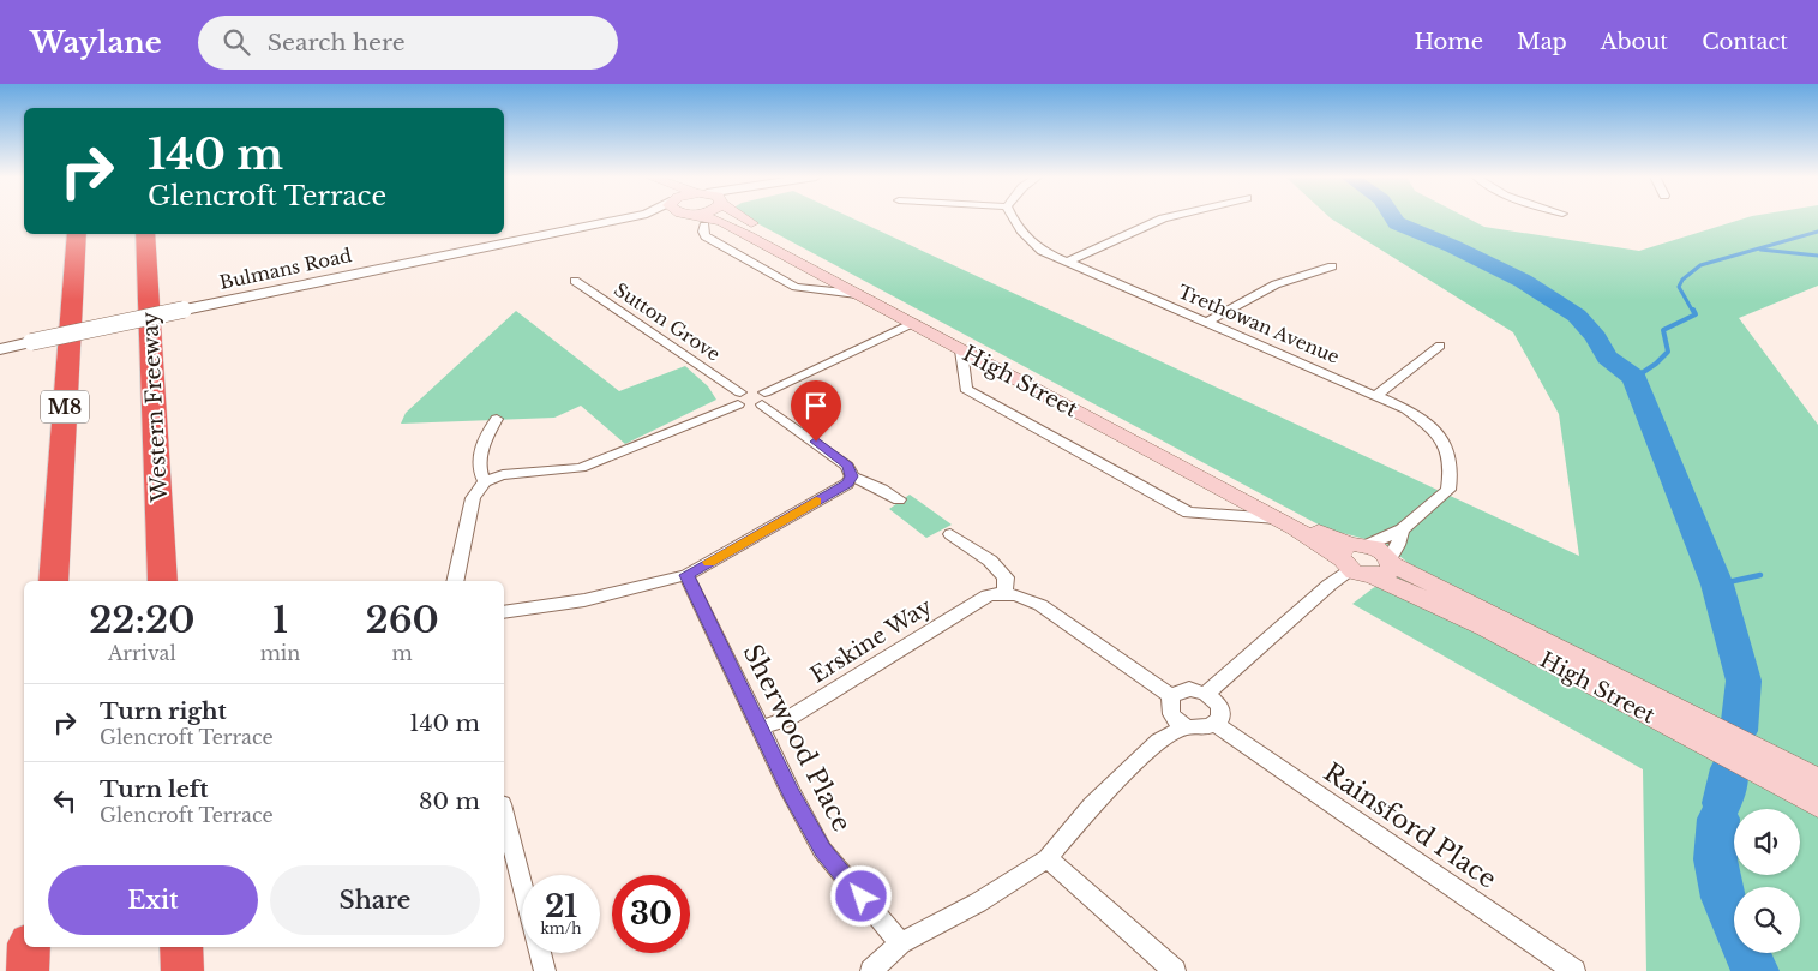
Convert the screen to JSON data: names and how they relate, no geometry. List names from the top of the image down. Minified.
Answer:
{"streets":{"highway":["M8","Western Freeway"],"main road":["High Street"],"street":["Bulmans Road","Sutton Grove","Trethowan Avenue","Erskine Way","Sherwood Place","Rainsford Place"]},"crossings":[["Trethowan Avenue","High Street"],["Erskine Way","Sherwood Place"]],"page":{"header":"Waylane","search":"Search here","nav":["Home","Map","About","Contact"],"turn":["140 m","Glencroft Terrace"],"eta":["22:20","Arrival","1","min","260","m"],"list":[{"name":"Turn right","note":"Glencroft Terrace","value":"140 m"},{"name":"Turn left","note":"Glencroft Terrace","value":"80 m"}],"buttons":["Exit","Share"],"speed":"21 km/h","limit":"30"}}
